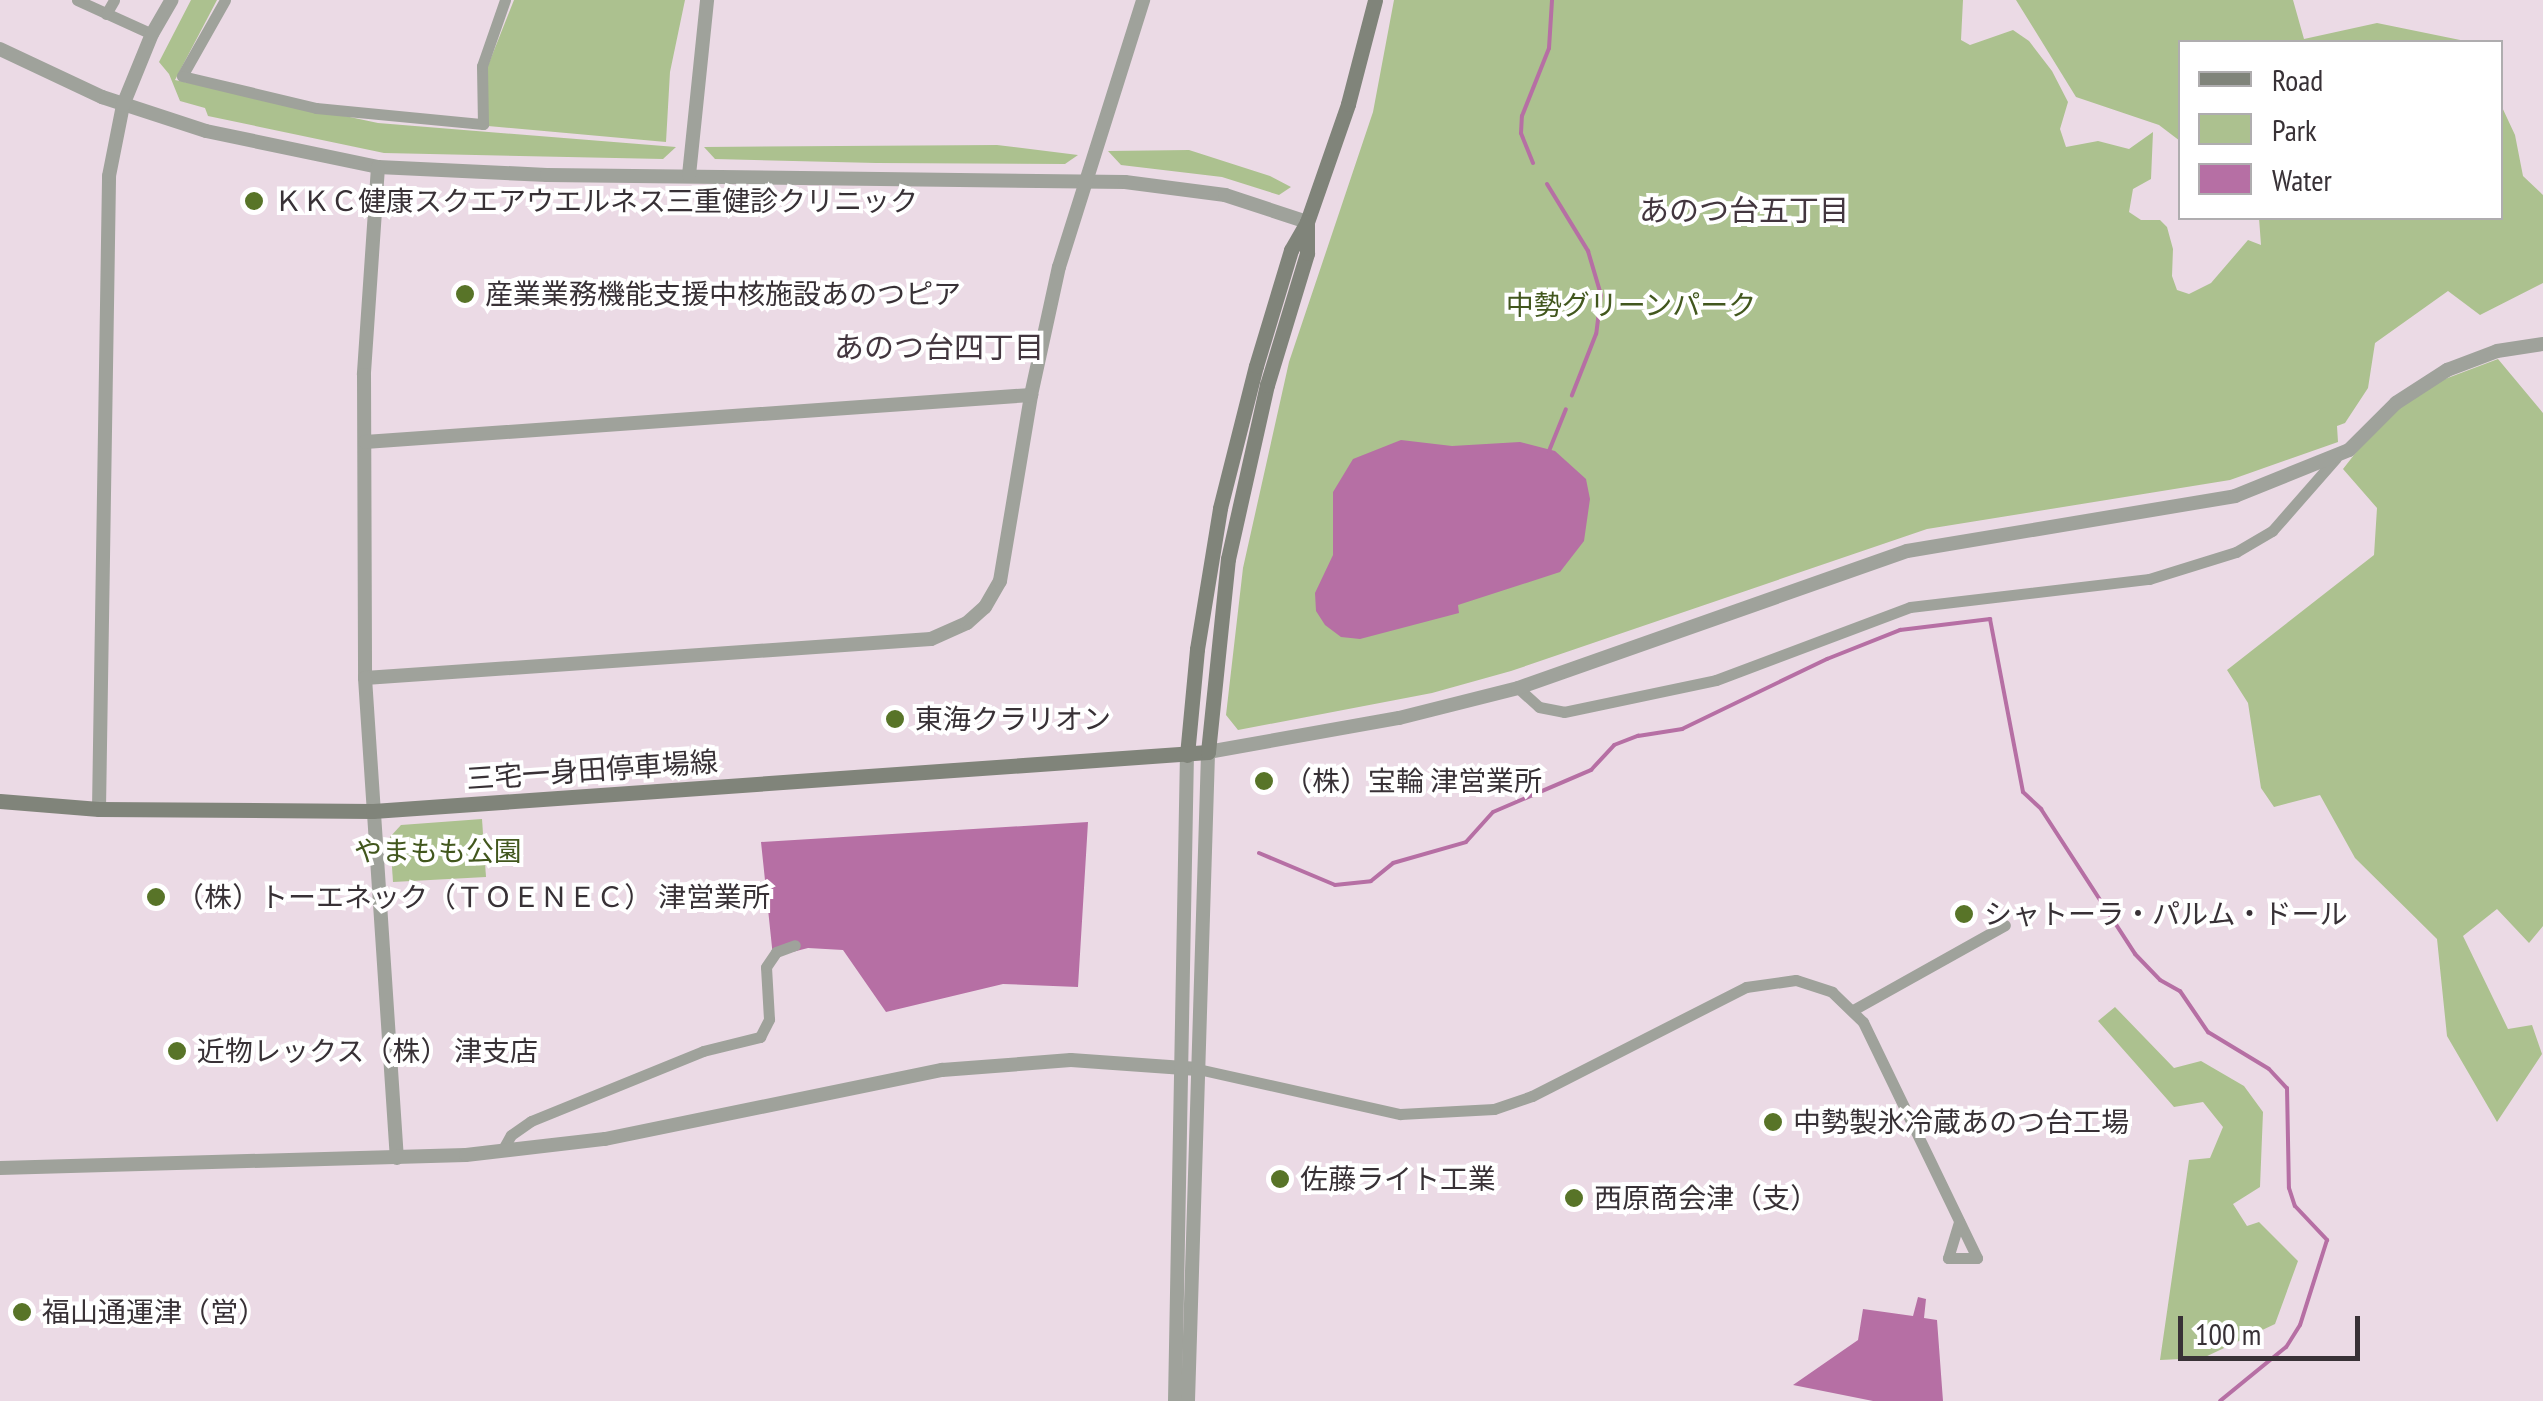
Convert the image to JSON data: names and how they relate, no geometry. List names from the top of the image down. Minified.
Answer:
{"streets":{"main road":["三宅一身田停車場線"]},"districts":["あのつ台五丁目","あのつ台四丁目"],"parks":["中勢グリーンパーク","やまもも公園"],"places":["ＫＫＣ健康スクエアウエルネス三重健診クリニック","産業業務機能支援中核施設あのつピア","東海クラリオン","（株）宝輪 津営業所","（株）トーエネック（ＴＯＥＮＥＣ） 津営業所","シャトーラ・パルム・ドール","近物レックス（株） 津支店","中勢製氷冷蔵あのつ台工場","佐藤ライト工業","西原商会津（支）","福山通運津（営）"],"legend":["Road","Park","Water"],"scale_bar":"100 m"}
